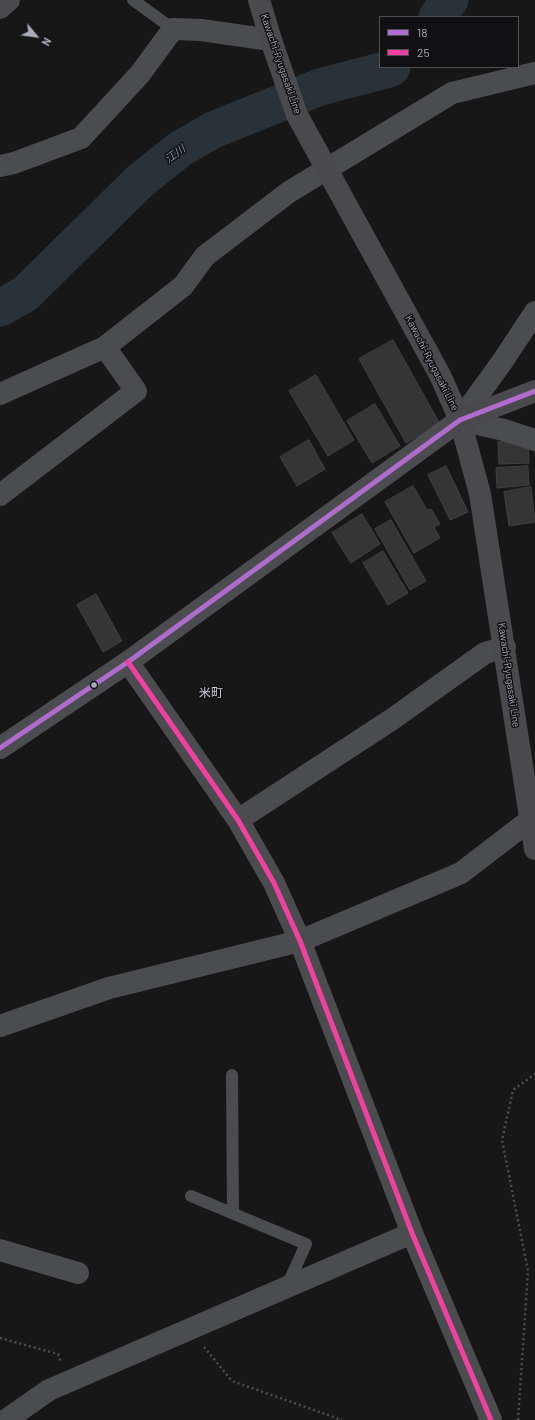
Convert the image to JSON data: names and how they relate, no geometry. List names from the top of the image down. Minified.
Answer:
{"streets":{"main road":["Kawachi-Ryugasaki Line"]},"districts":["米町"],"water":["江川"],"lines":["transit line 18","transit line 25"],"legend":["18","25"],"north":"bottom right"}
